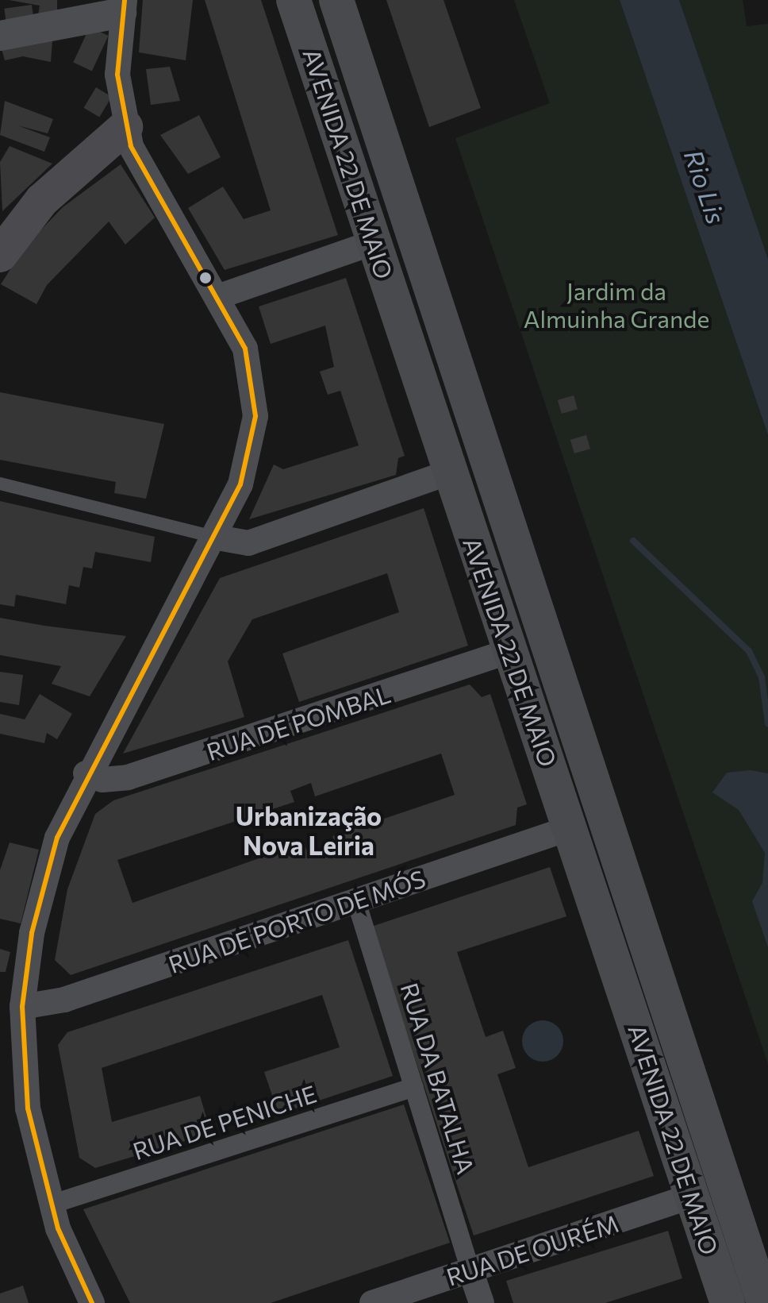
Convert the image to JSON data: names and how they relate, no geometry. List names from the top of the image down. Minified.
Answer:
{"streets":{"main road":["AVENIDA 22 DE MAIO"],"street":["RUA DE POMBAL","RUA DE PORTO DE MÓS","RUA DA BATALHA","RUA DE PENICHE","RUA DE OURÉM"]},"crossings":[["AVENIDA 22 DE MAIO","RUA DE POMBAL"],["AVENIDA 22 DE MAIO","RUA DE PORTO DE MÓS"],["AVENIDA 22 DE MAIO","RUA DE OURÉM"],["RUA DE PORTO DE MÓS","RUA DA BATALHA"],["RUA DA BATALHA","RUA DE PENICHE"],["RUA DA BATALHA","RUA DE OURÉM"]],"districts":["Urbanização Nova Leiria"],"water":["Rio Lis"],"parks":["Jardim da Almuinha Grande"]}
